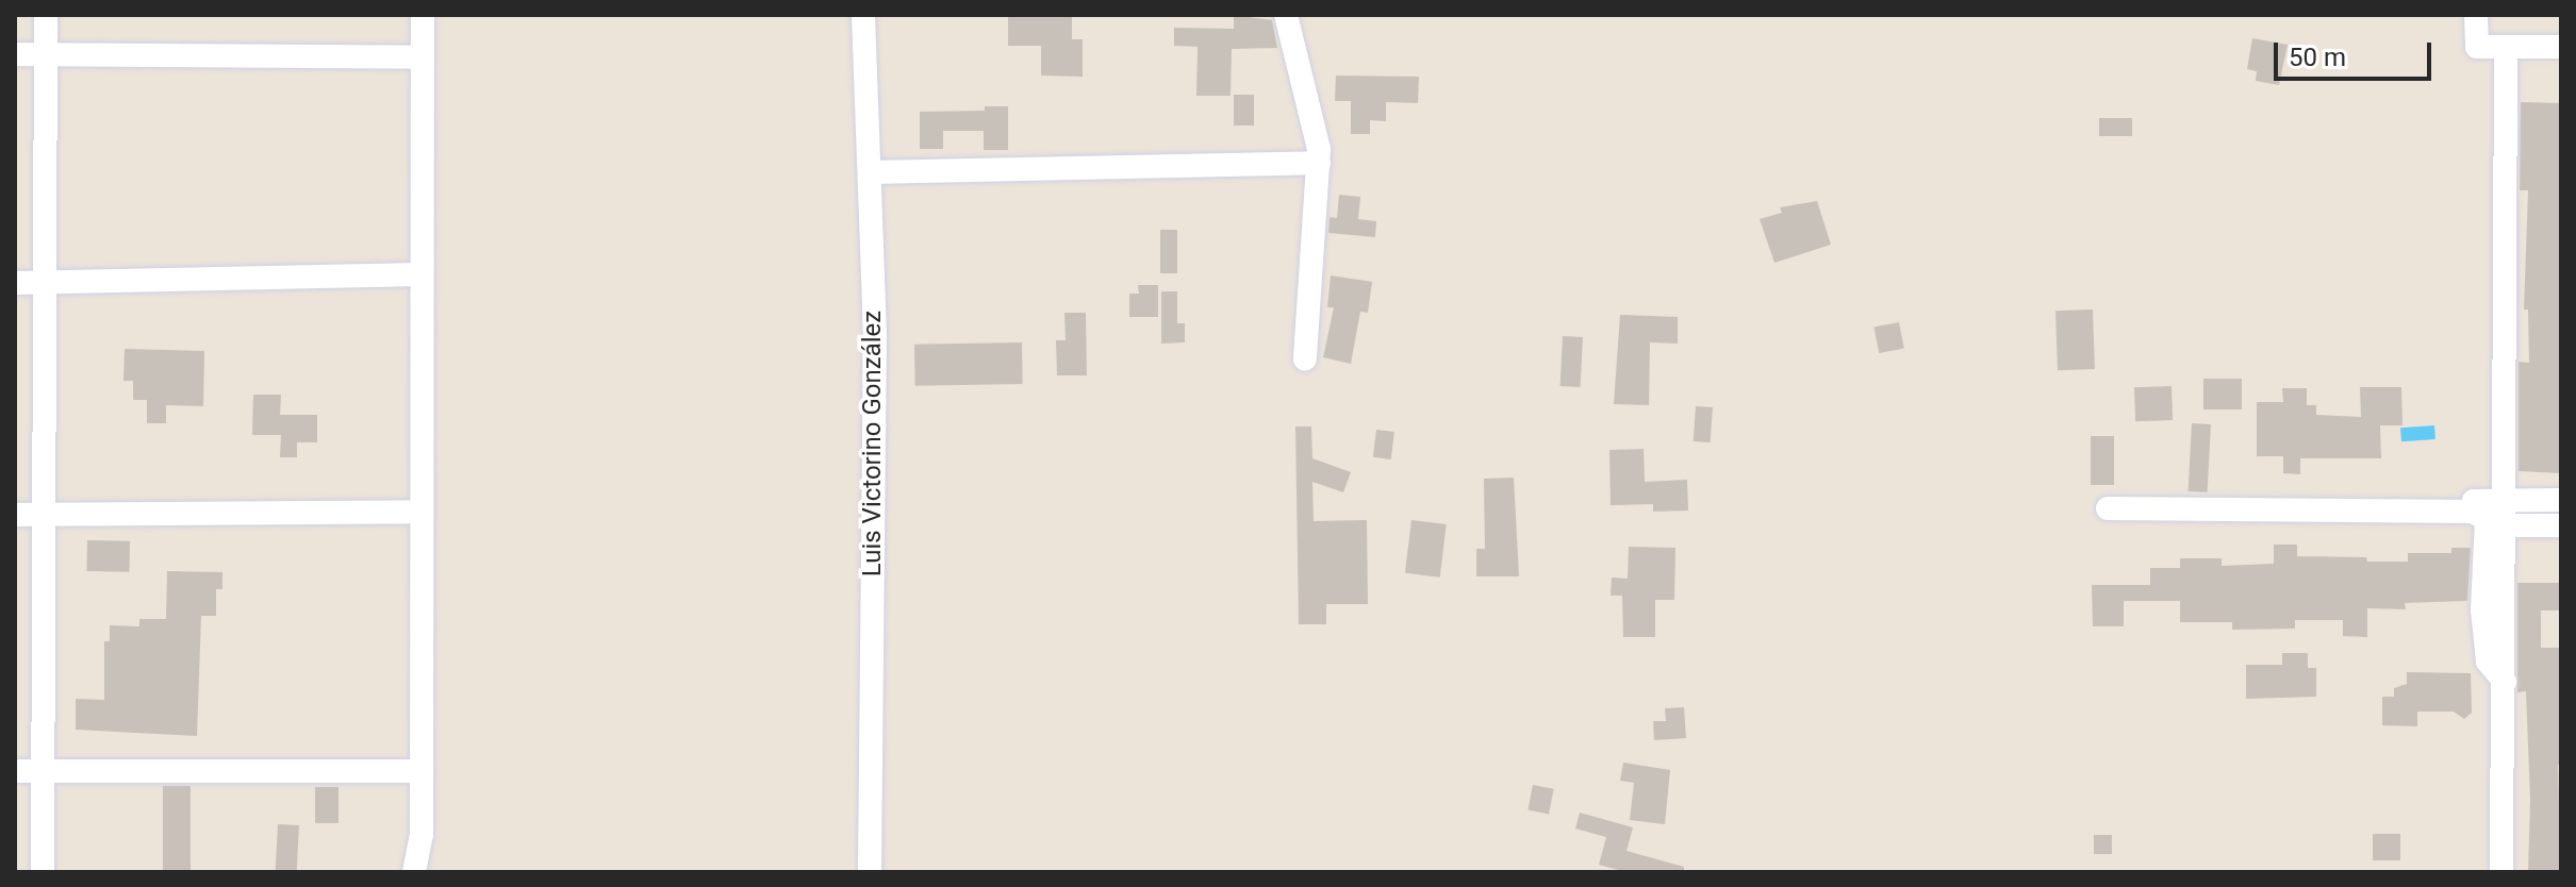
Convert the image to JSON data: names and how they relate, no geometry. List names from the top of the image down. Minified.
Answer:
{"streets":{"street":["Luis Victorino González"]},"scale_bar":"50 m"}
